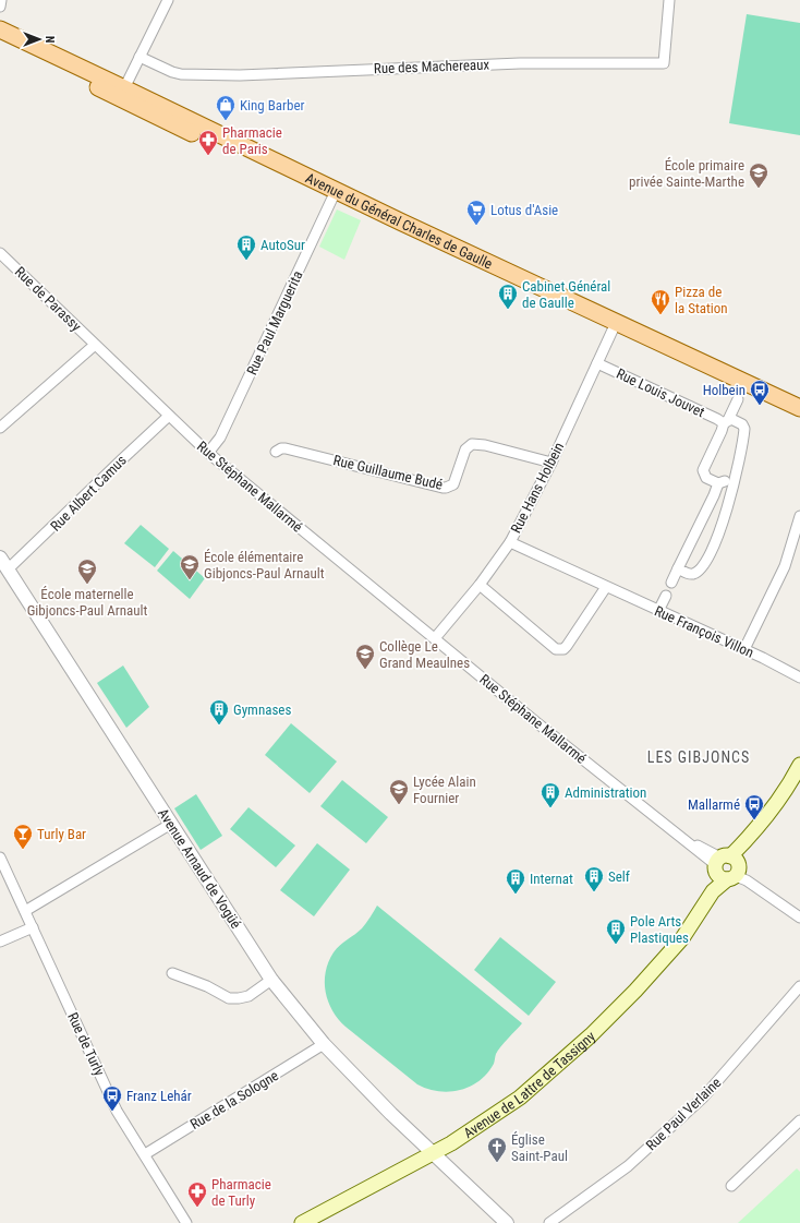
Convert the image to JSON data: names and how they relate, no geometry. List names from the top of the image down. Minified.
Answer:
{"streets":{"main road":["Avenue du Général Charles de Gaulle","Avenue de Lattre de Tassigny"],"street":["Rue des Machereaux","Rue de Parassy","Rue Paul Marguerita","Rue Louis Jouvet","Rue Guillaume Budé","Rue Stéphane Mallarmé","Rue Hans Holbein","Rue Albert Camus","Rue François Villon","Avenue Arnaud de Vogüé","Rue de Turly","Rue de la Sologne","Rue Paul Verlaine"]},"crossings":[["Avenue du Général Charles de Gaulle","Rue Paul Marguerita"],["Avenue du Général Charles de Gaulle","Rue Hans Holbein"],["Rue de Parassy","Rue Stéphane Mallarmé"],["Rue Paul Marguerita","Rue Stéphane Mallarmé"],["Rue Louis Jouvet","Rue Hans Holbein"],["Rue Guillaume Budé","Rue Hans Holbein"],["Rue Stéphane Mallarmé","Rue Hans Holbein"],["Rue Stéphane Mallarmé","Rue Albert Camus"],["Rue Stéphane Mallarmé","Avenue de Lattre de Tassigny"],["Rue Hans Holbein","Rue François Villon"],["Rue Albert Camus","Avenue Arnaud de Vogüé"],["Avenue Arnaud de Vogüé","Avenue de Lattre de Tassigny"],["Avenue Arnaud de Vogüé","Rue de la Sologne"],["Rue de Turly","Rue de la Sologne"]],"districts":["LES GIBJONCS"],"places":{"shop":["King Barber"],"pharmacy":["Pharmacie de Paris","Pharmacie de Turly"],"school or university":["École primaire privée Sainte-Marthe","École élémentaire Gibjoncs-Paul Arnault","École maternelle Gibjoncs-Paul Arnault","Collège Le Grand Meaulnes","Lycée Alain Fournier"],"supermarket":["Lotus d'Asie"],"building":["AutoSur","Cabinet Général de Gaulle","Gymnases","Administration","Self","Internat","Pole Arts Plastiques"],"restaurant":["Pizza de la Station"],"bus stop":["Holbein","Mallarmé","Franz Lehár"],"bar":["Turly Bar"],"church":["Église Saint-Paul"]},"north":"right"}
